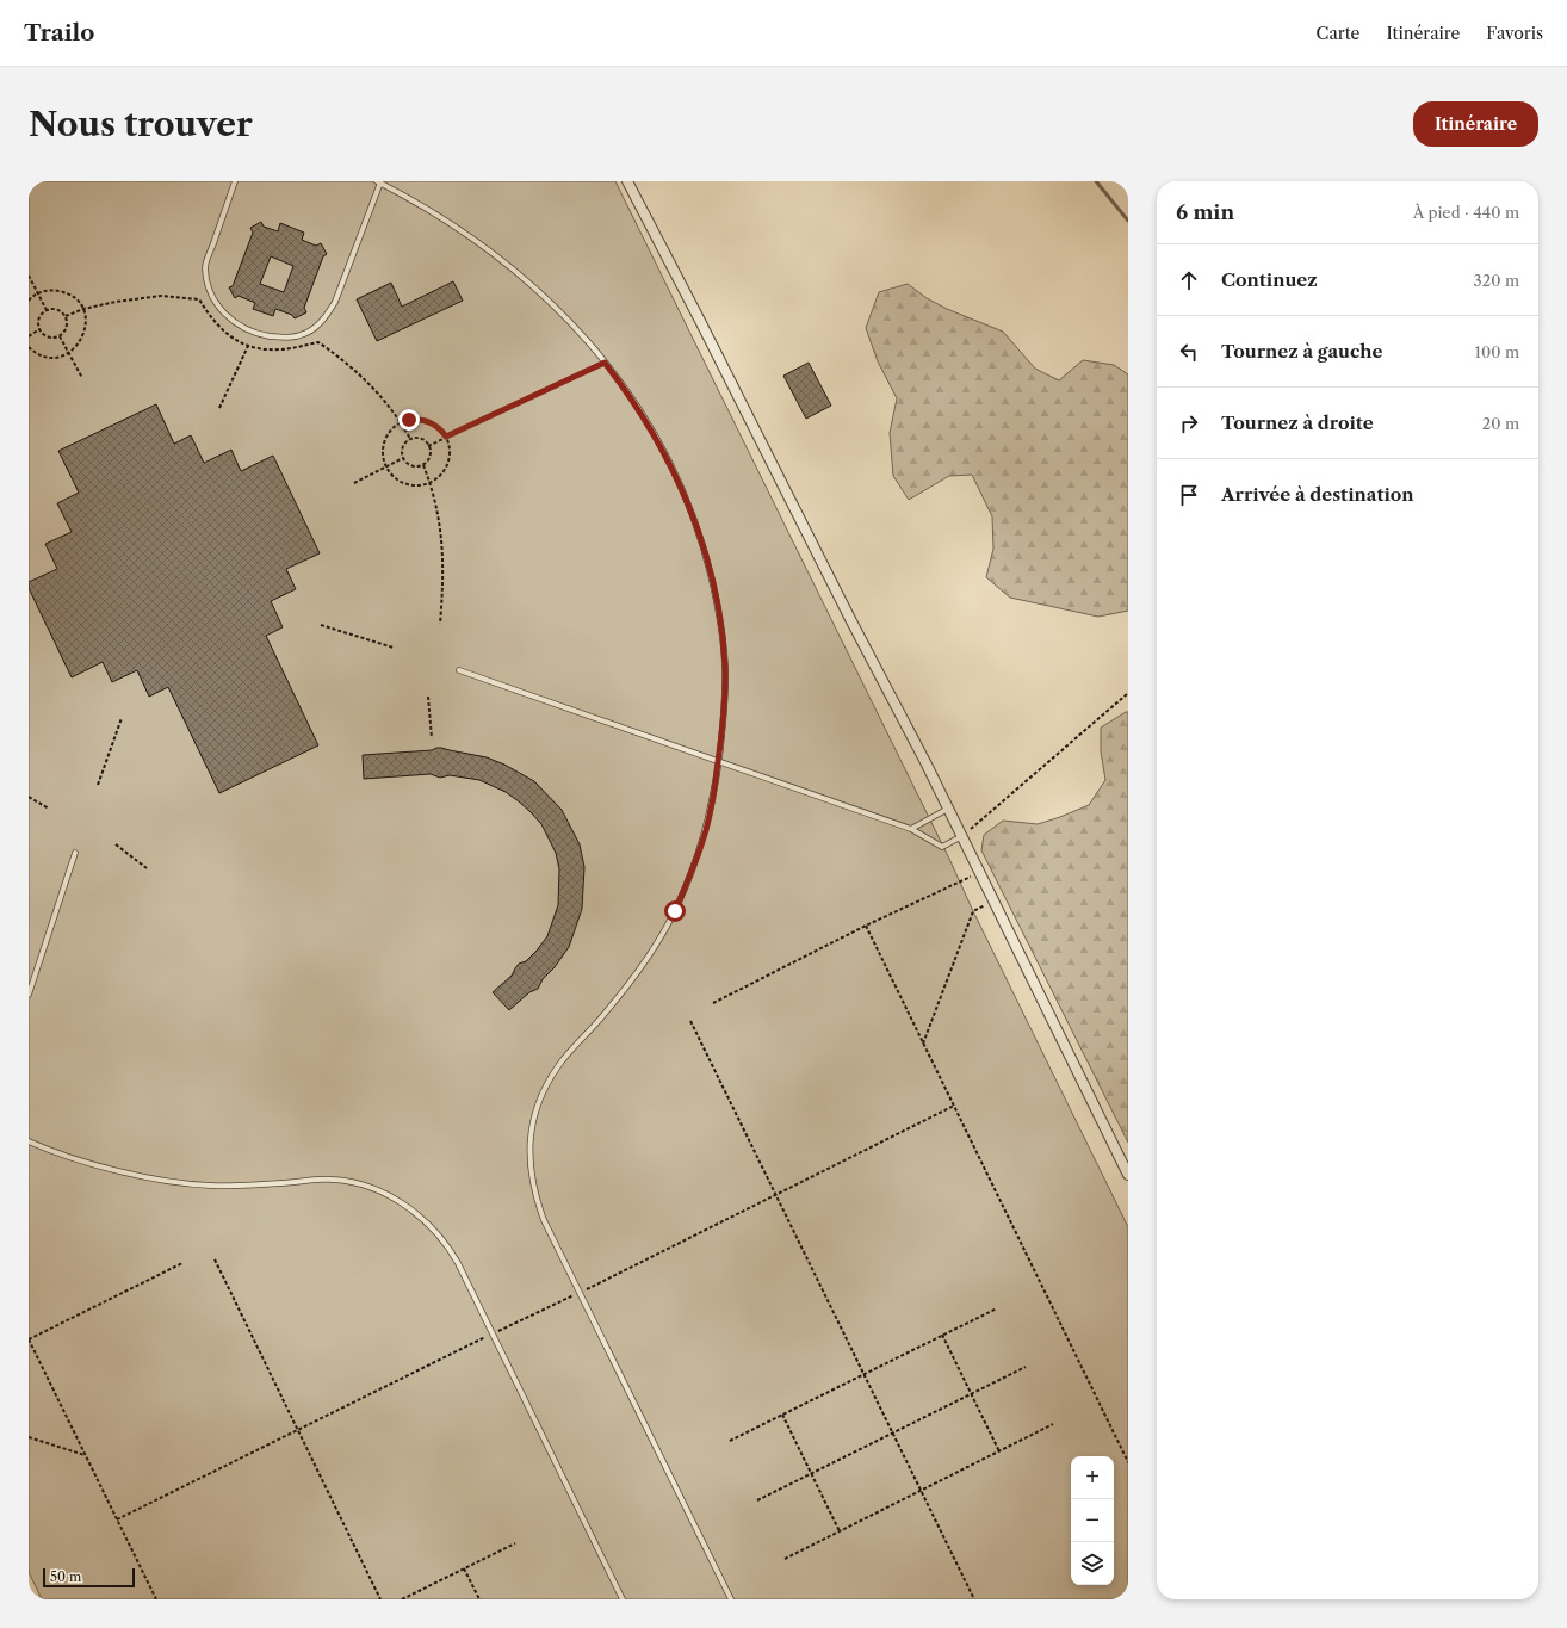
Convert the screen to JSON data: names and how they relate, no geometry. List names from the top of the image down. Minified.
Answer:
{"scale_bar":"50 m","page":{"header":"Trailo","nav":["Carte","Itinéraire","Favoris"],"buttons":"Itinéraire","title":"Nous trouver","heading":["6 min","À pied · 440 m"],"list":[["Continuez","320 m"],["Tournez à gauche","100 m"],["Tournez à droite","20 m"],"Arrivée à destination"],"map_buttons":["+","−"],"scale":"50 m"}}
